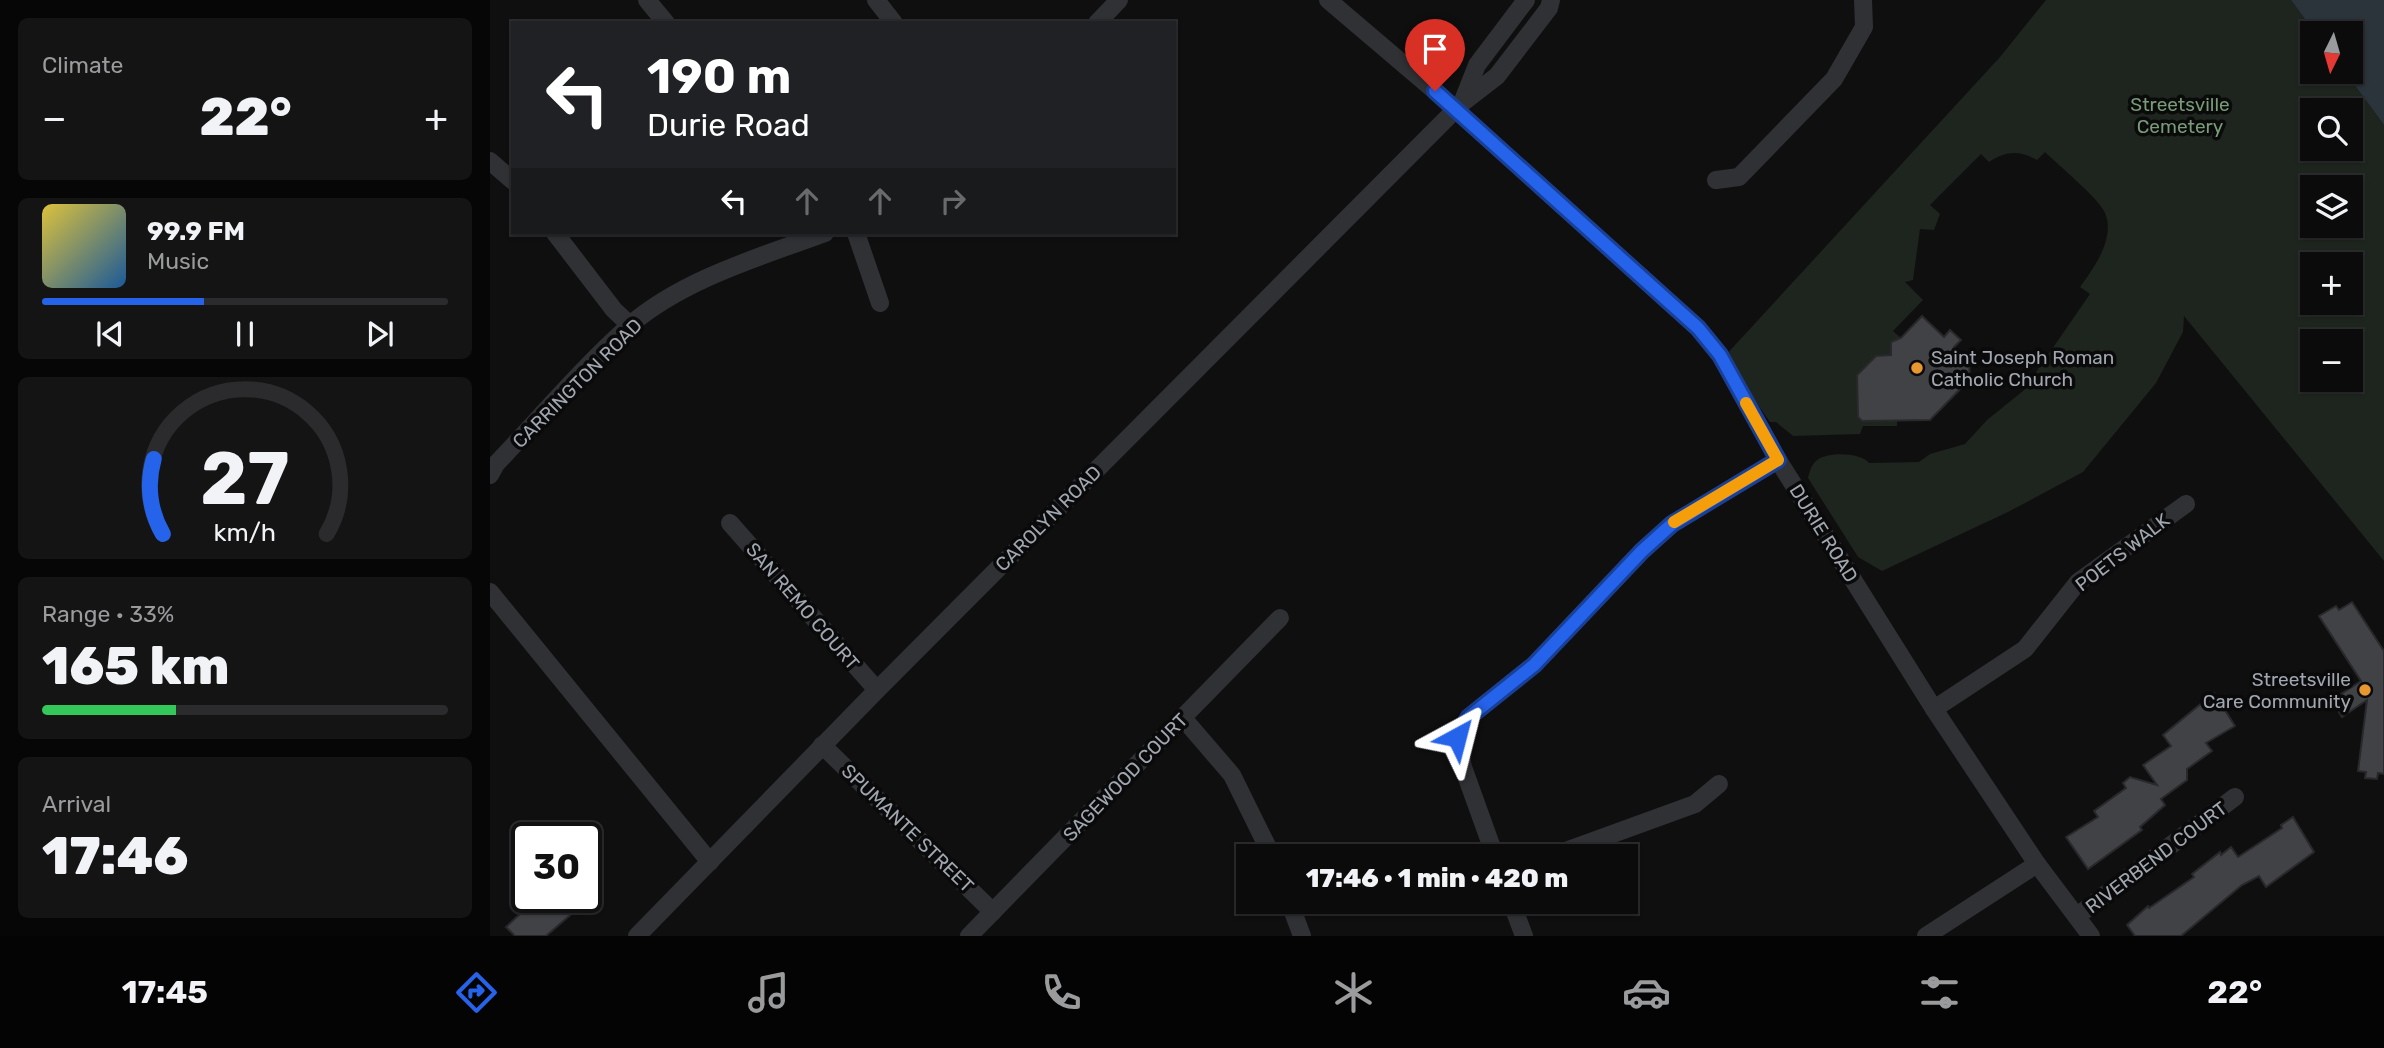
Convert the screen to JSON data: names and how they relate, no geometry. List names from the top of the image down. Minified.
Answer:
{"streets":{"street":["CARRINGTON ROAD","CAROLYN ROAD","DURIE ROAD","POETS WALK","SAN REMO COURT","SAGEWOOD COURT","SPUMANTE STREET","RIVERBEND COURT"]},"crossings":[["CAROLYN ROAD","DURIE ROAD"],["CAROLYN ROAD","SAN REMO COURT"],["CAROLYN ROAD","SPUMANTE STREET"],["DURIE ROAD","POETS WALK"],["DURIE ROAD","RIVERBEND COURT"],["SAGEWOOD COURT","SPUMANTE STREET"]],"parks":["Streetsville Cemetery"],"places":["Saint Joseph Roman Catholic Church","Streetsville Care Community"],"north":"bottom","page":{"tile":["Climate",["Range · 33%","165 km"],["Arrival","17:46"]],"map_buttons":["+","−"],"turn":["190 m","Durie Road"],"heat":["−","22°","+"],"song":["99.9 FM","Music"],"limit":"30","trip":"17:46 · 1 min · 420 m","tabs":["17:45","22°"],"gauge":["27","km/h"]}}
